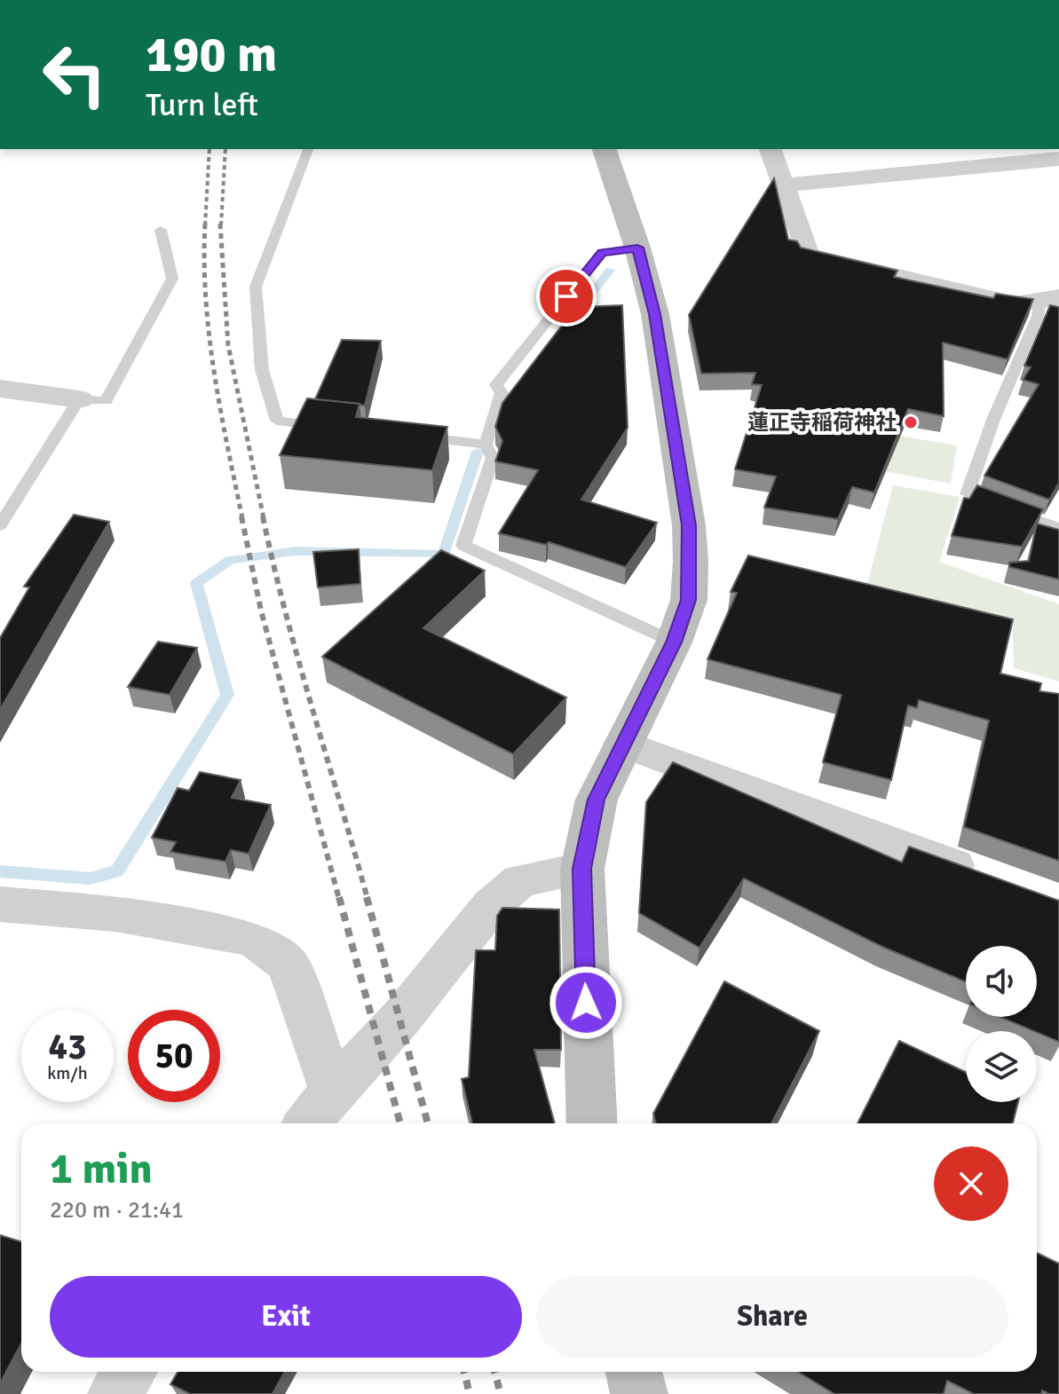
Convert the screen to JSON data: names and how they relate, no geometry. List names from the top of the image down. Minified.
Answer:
{"places":["蓮正寺稲荷神社"],"page":{"turn":["190 m","Turn left"],"speed":"43 km/h","limit":"50","heading":["1 min","220 m · 21:41"],"buttons":["Exit","Share"]}}
